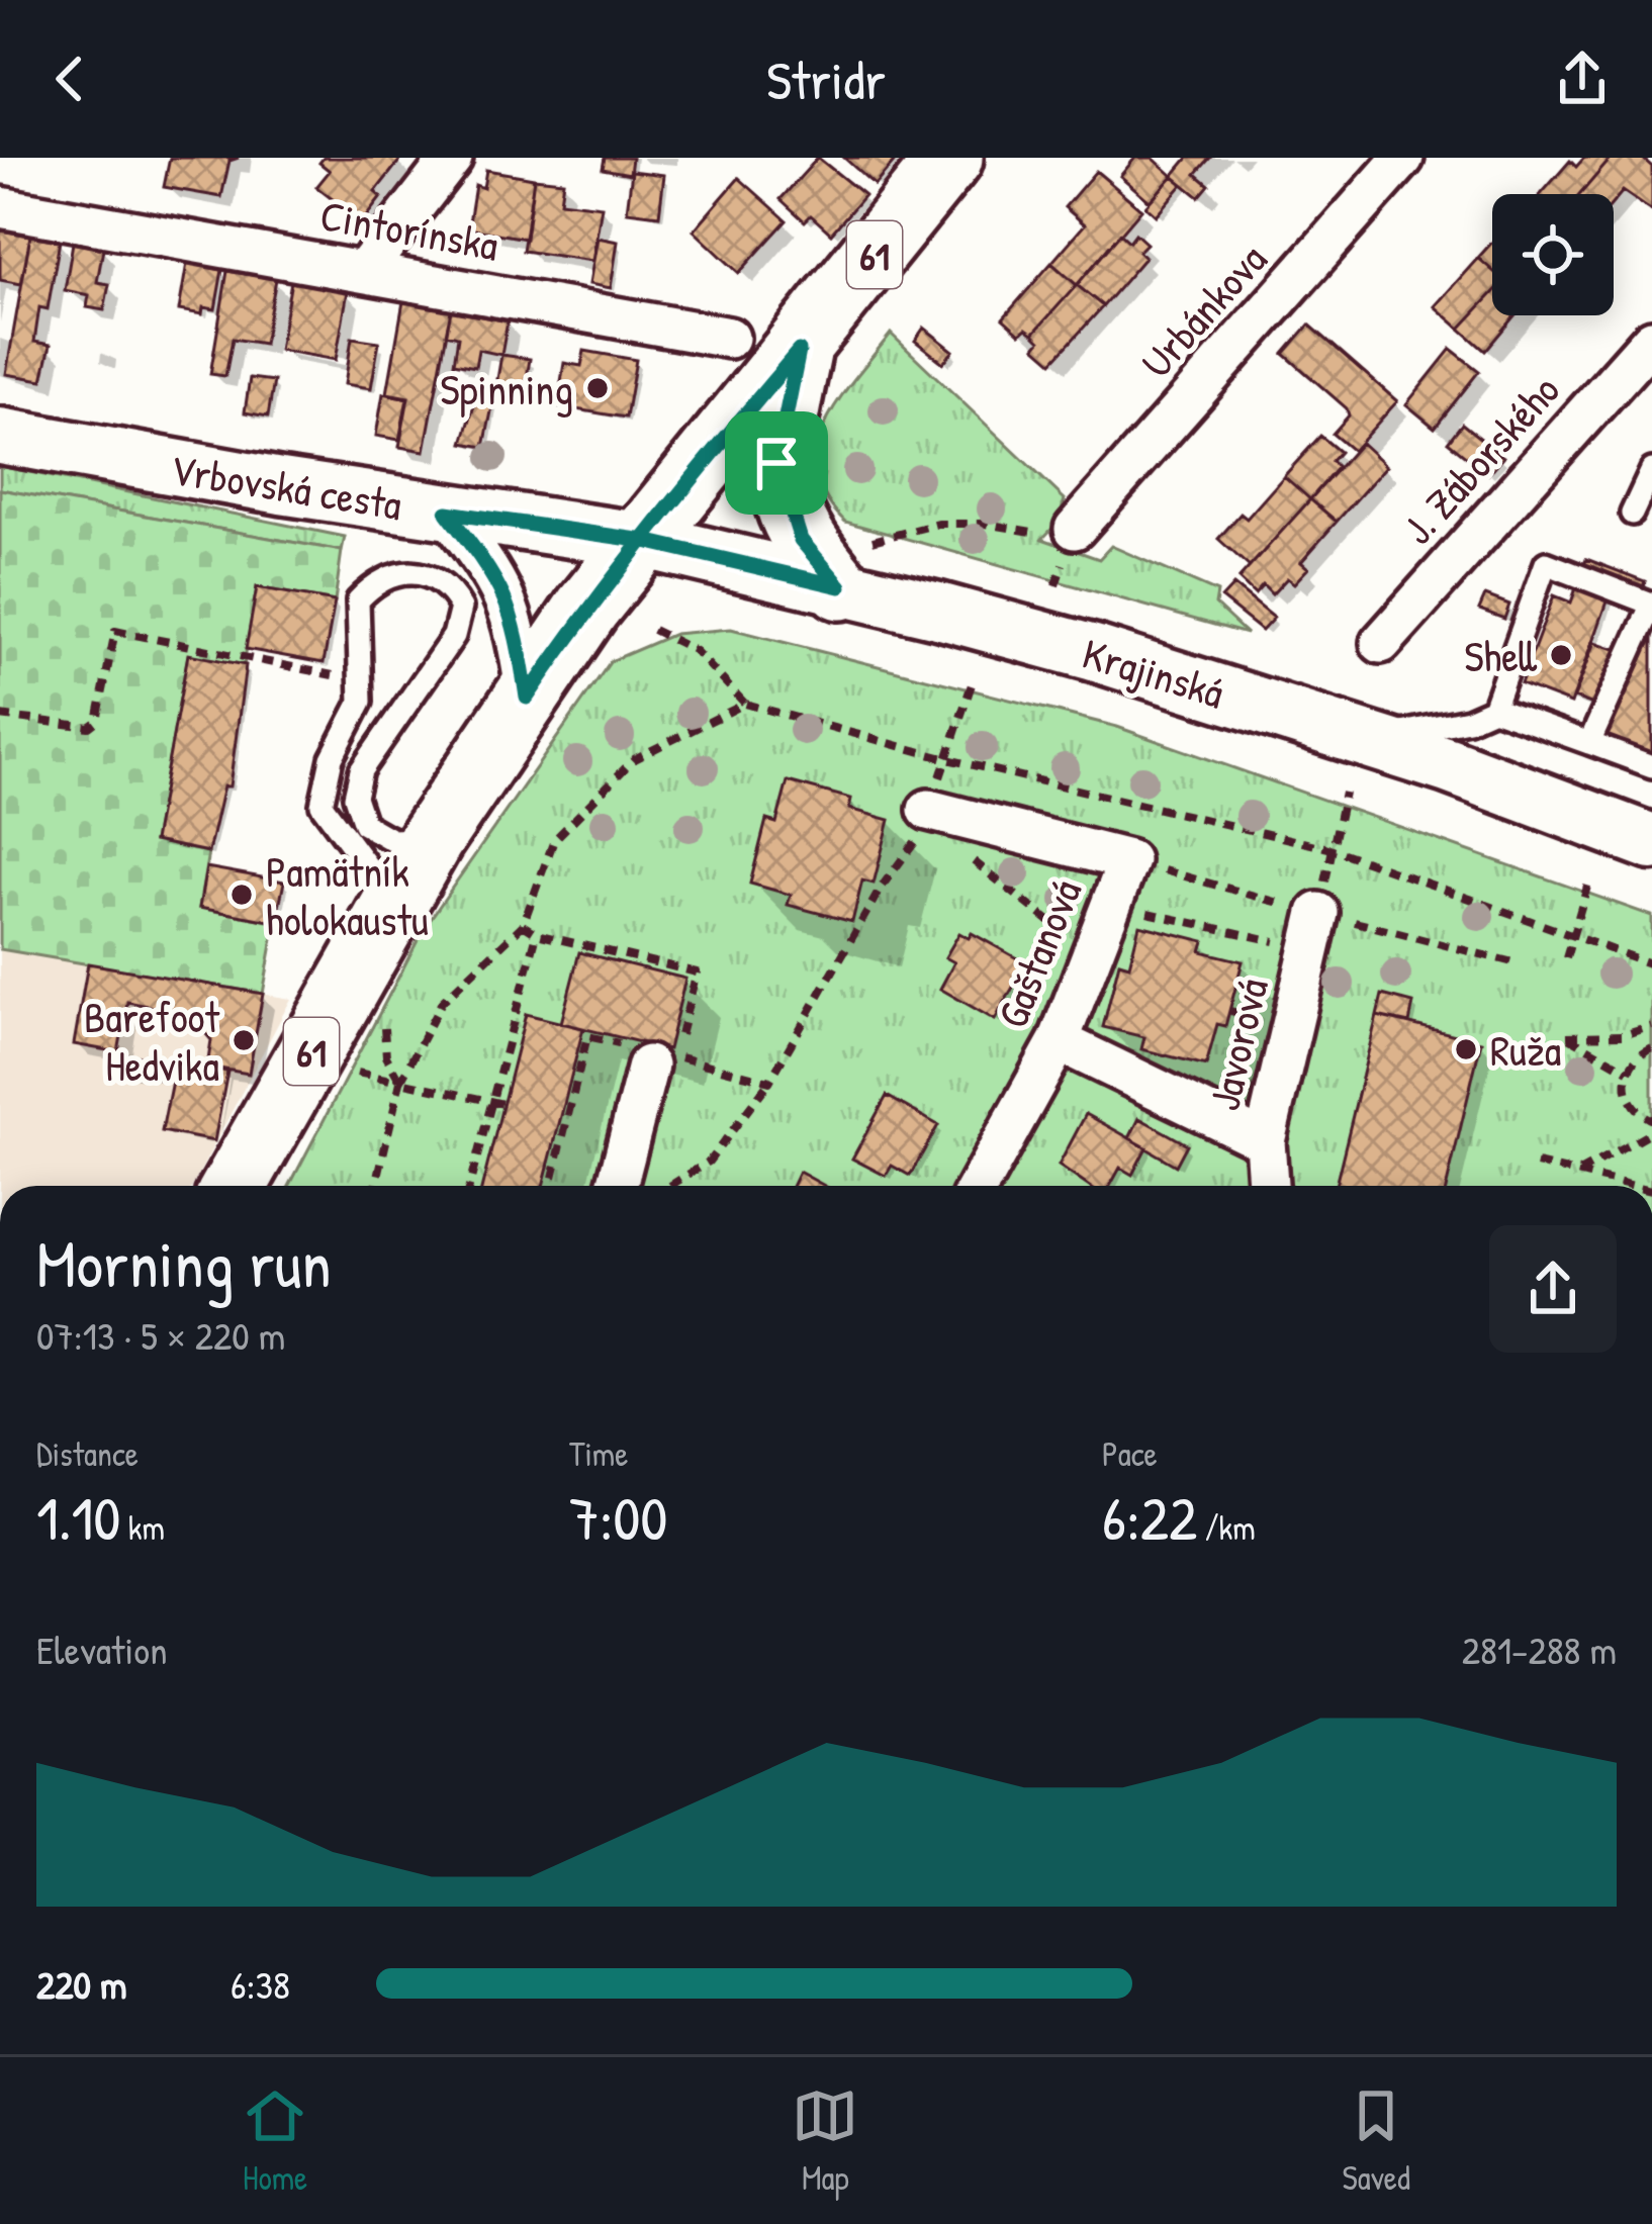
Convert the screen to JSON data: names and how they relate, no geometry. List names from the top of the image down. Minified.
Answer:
{"streets":{"main road":["61","Vrbovská cesta","Krajinská"],"street":["Cintorínska","Urbánkova","J. Záborského","Gaštanová","Javorová"]},"crossings":[["61","Vrbovská cesta"],["61","Krajinská"],["Vrbovská cesta","Krajinská"]],"places":["Spinning","Shell","Pamätník holokaustu","Barefoot Hedvika","Ruža"],"page":{"header":"Stridr","heading":["Morning run","07:13 · 5 × 220 m"],"stats":[["Distance","1.10 km"],["Time","7:00"],["Pace","6:22 /km"]],"chart":["Elevation","281–288 m"],"list":[{"name":"220 m","note":"6:38"}],"tabs":["Home","Map","Saved"]}}
